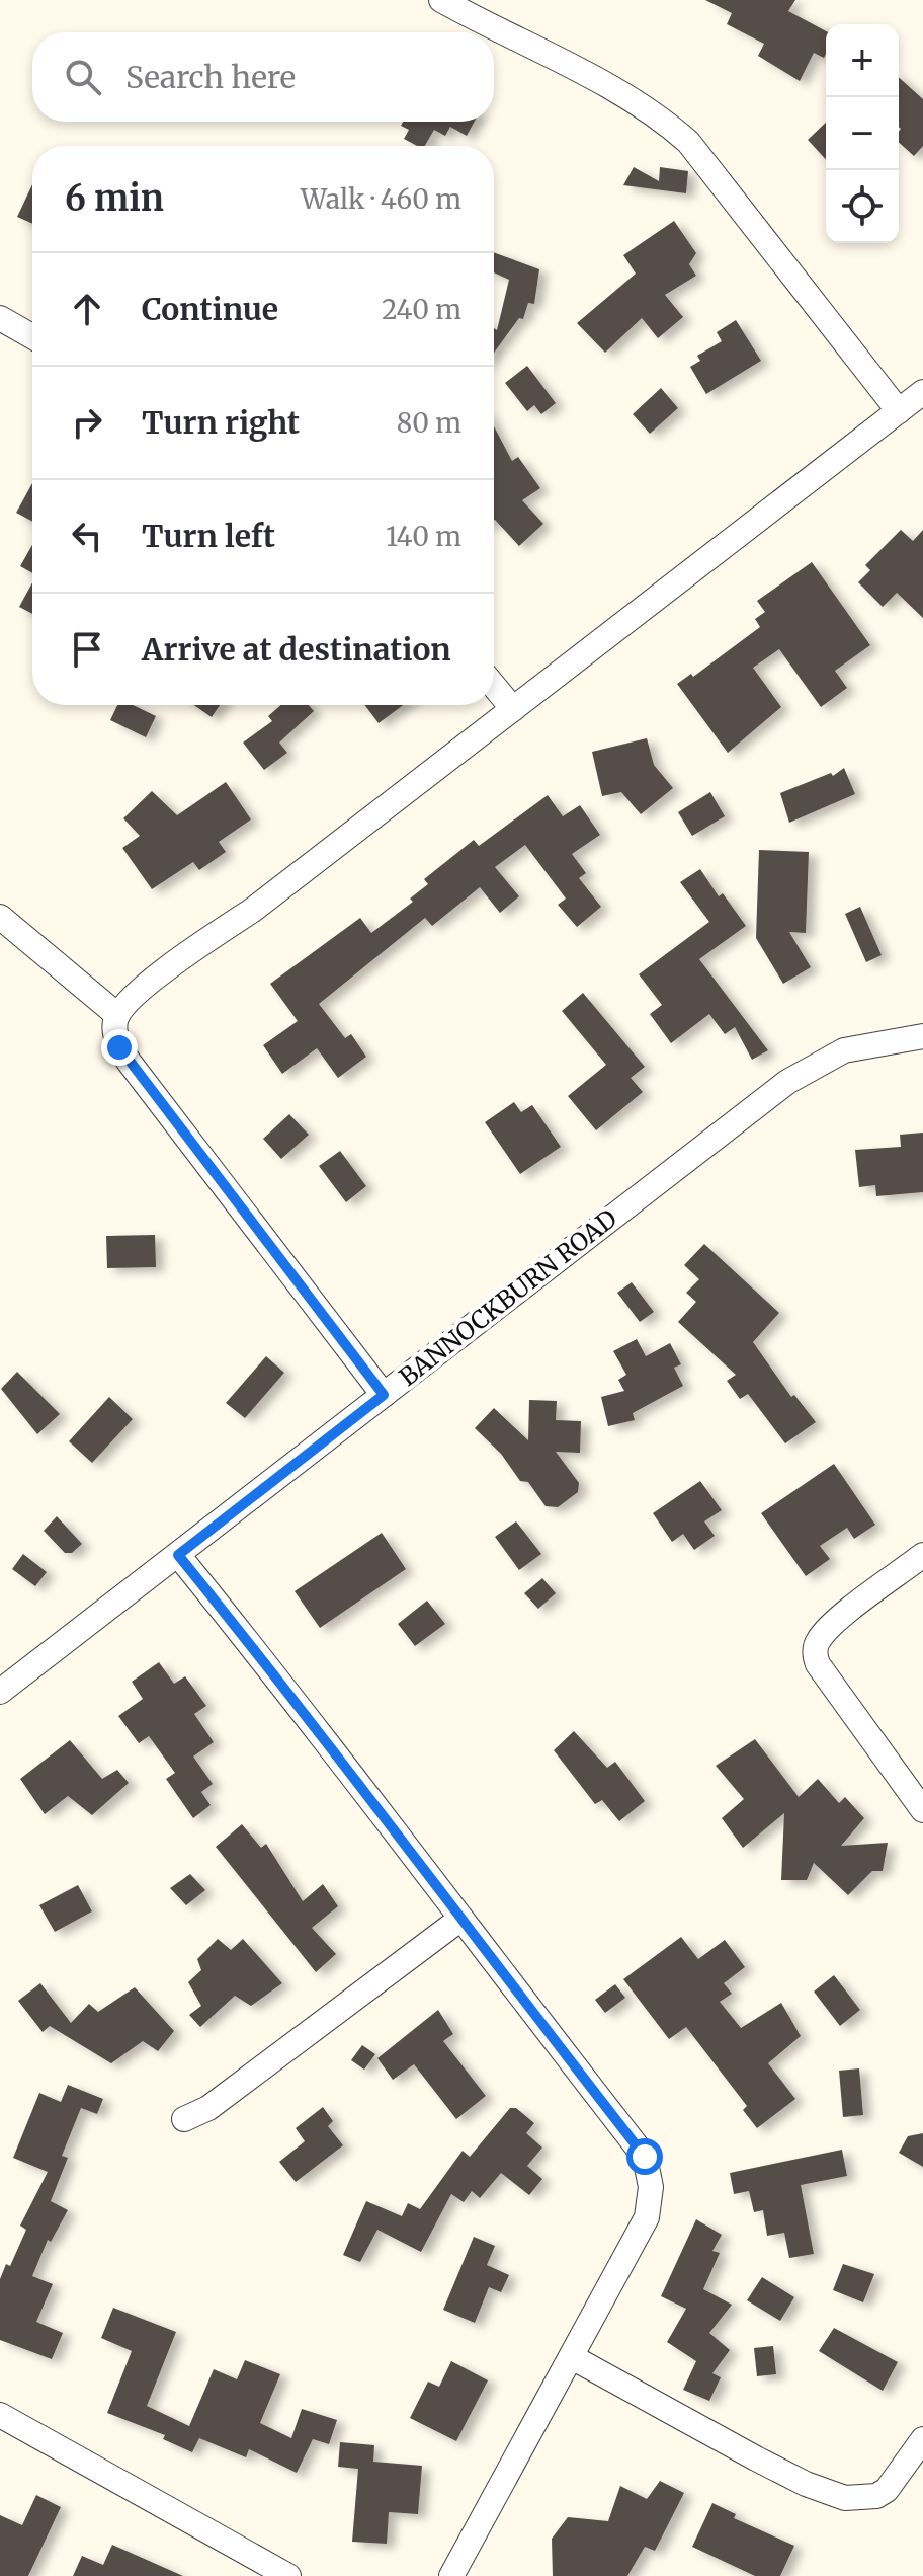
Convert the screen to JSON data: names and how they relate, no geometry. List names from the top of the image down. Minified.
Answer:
{"streets":{"street":["BANNOCKBURN ROAD"]},"page":{"map_buttons":["+","−"],"search":"Search here","heading":["6 min","Walk · 460 m"],"list":[["Continue","240 m"],["Turn right","80 m"],["Turn left","140 m"],"Arrive at destination"]}}
